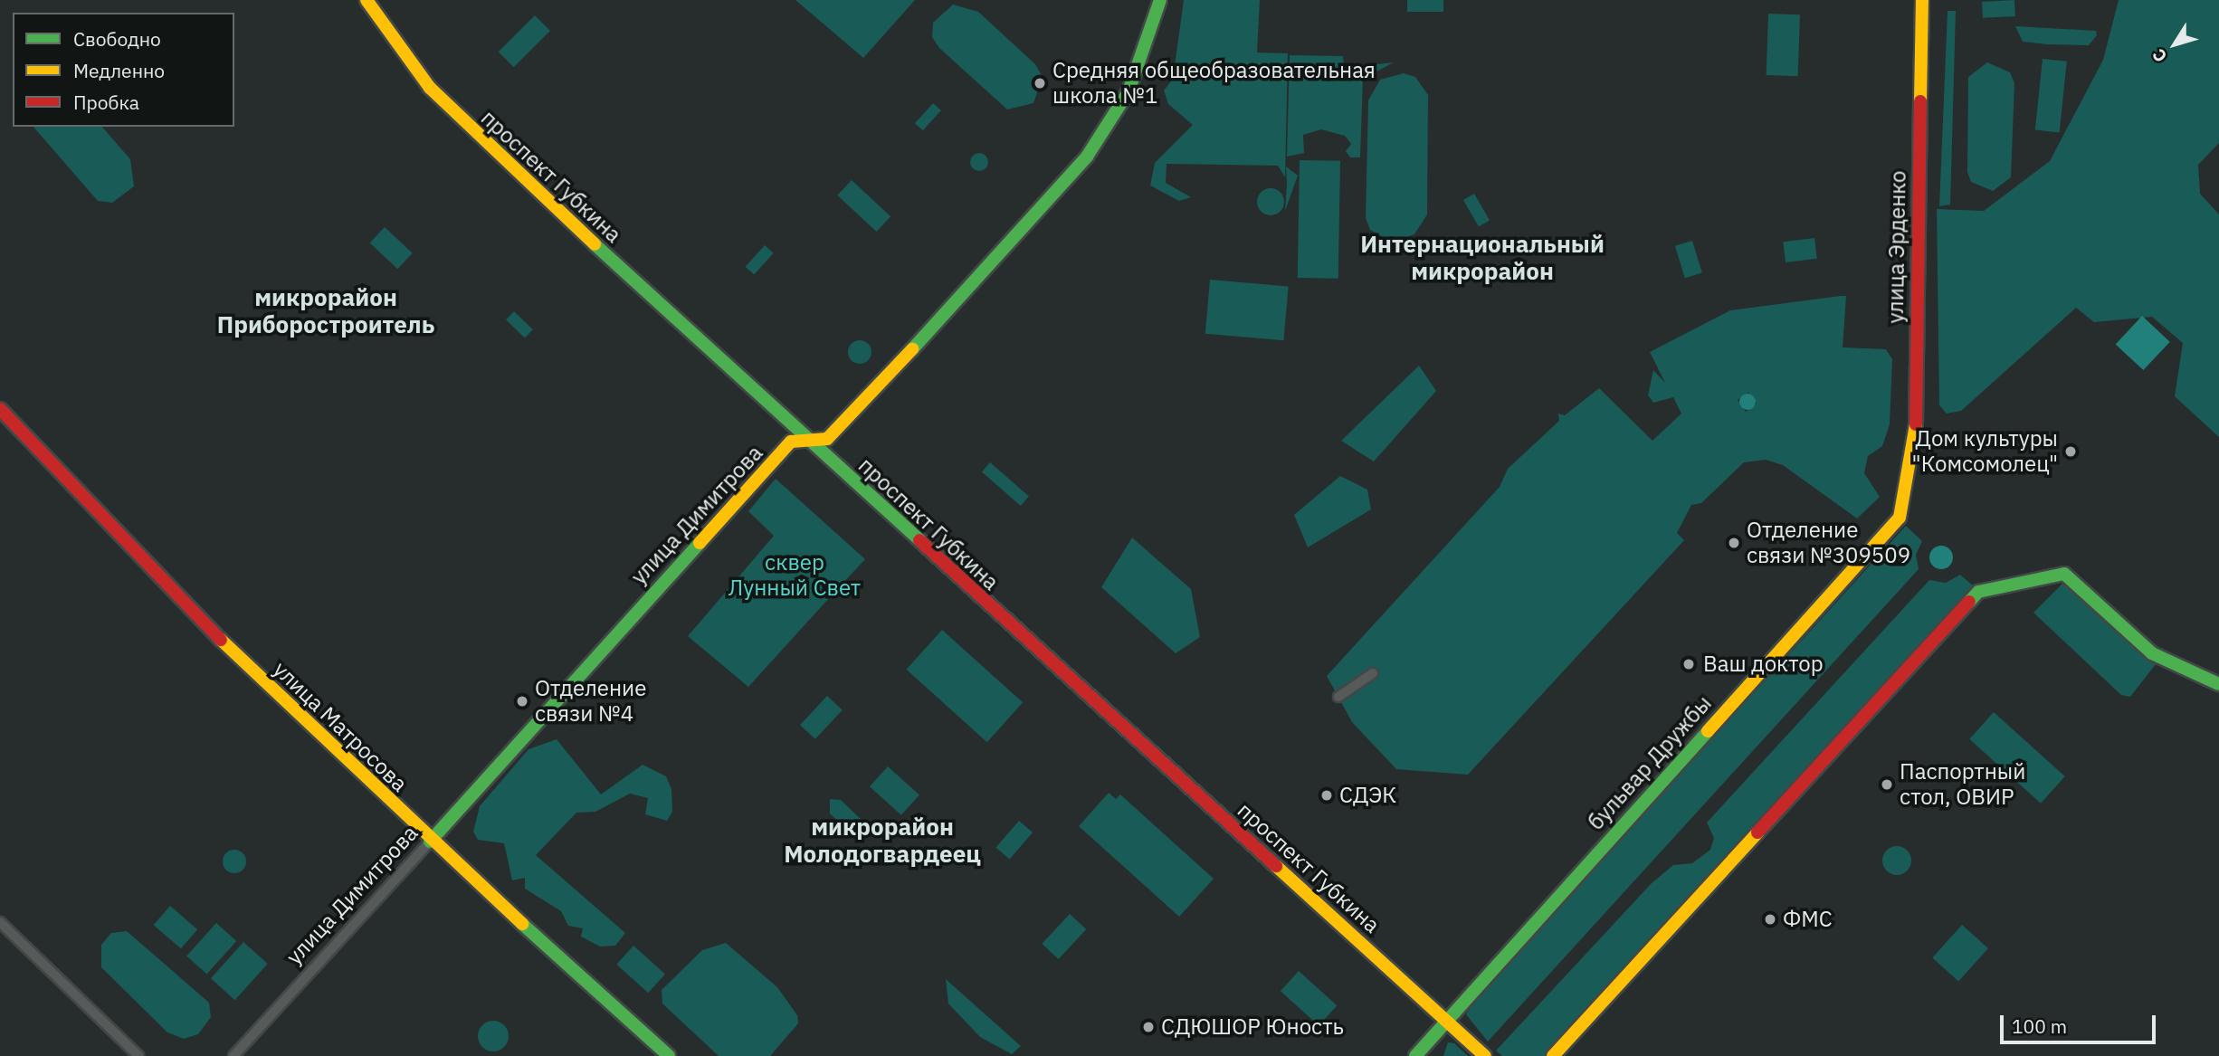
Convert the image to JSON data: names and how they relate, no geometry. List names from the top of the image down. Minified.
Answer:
{"streets":{"main road":["проспект Губкина","улица Эрденко","улица Димитрова","улица Матросова","бульвар Дружбы"]},"crossings":[["проспект Губкина","улица Димитрова"],["проспект Губкина","бульвар Дружбы"],["улица Эрденко","бульвар Дружбы"],["улица Димитрова","улица Матросова"]],"districts":["Интернациональный микрорайон","микрорайон Приборостроитель","микрорайон Молодогвардеец"],"parks":["сквер Лунный Свет"],"places":["Средняя общеобразовательная школа №1","Дом культуры \"Комсомолец\"","Отделение связи №309509","Ваш доктор","Отделение связи №4","Паспортный стол, ОВИР","СДЭК","ФМС","СДЮШОР Юность"],"legend":["Свободно","Медленно","Пробка"],"scale_bar":"100 m","north":"bottom left"}
